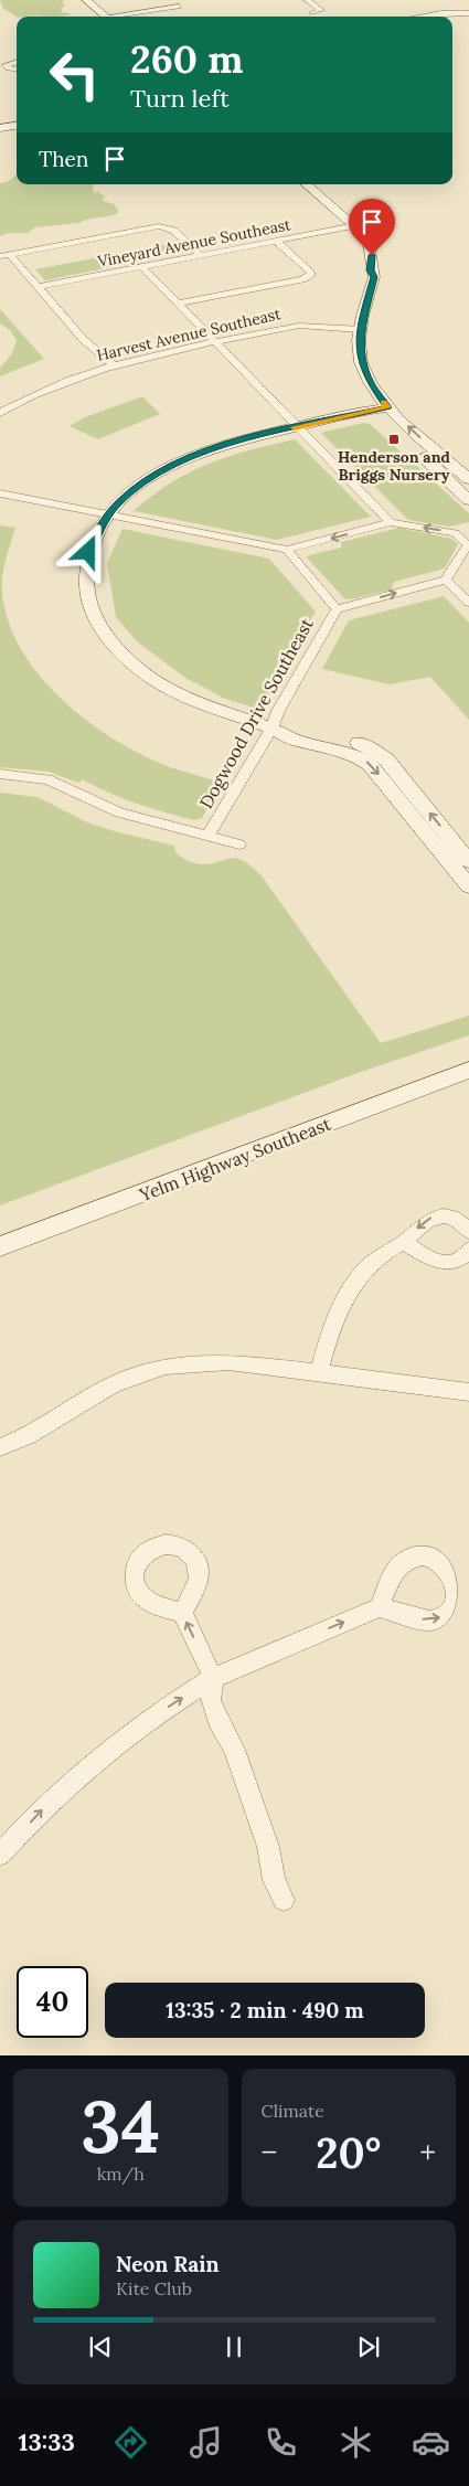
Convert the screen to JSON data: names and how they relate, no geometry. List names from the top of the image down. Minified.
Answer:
{"streets":{"main road":["Yelm Highway Southeast"],"street":["Vineyard Avenue Southeast","Harvest Avenue Southeast","Dogwood Drive Southeast"]},"places":{"transit":["Henderson and Briggs Nursery"]},"page":{"turn":["260 m","Turn left"],"then":"Then","limit":"40","trip":"13:35 · 2 min · 490 m","tile":[["34","km/h"],"Climate"],"heat":["−","20°","+"],"song":["Neon Rain","Kite Club"],"tabs":"13:33"}}
